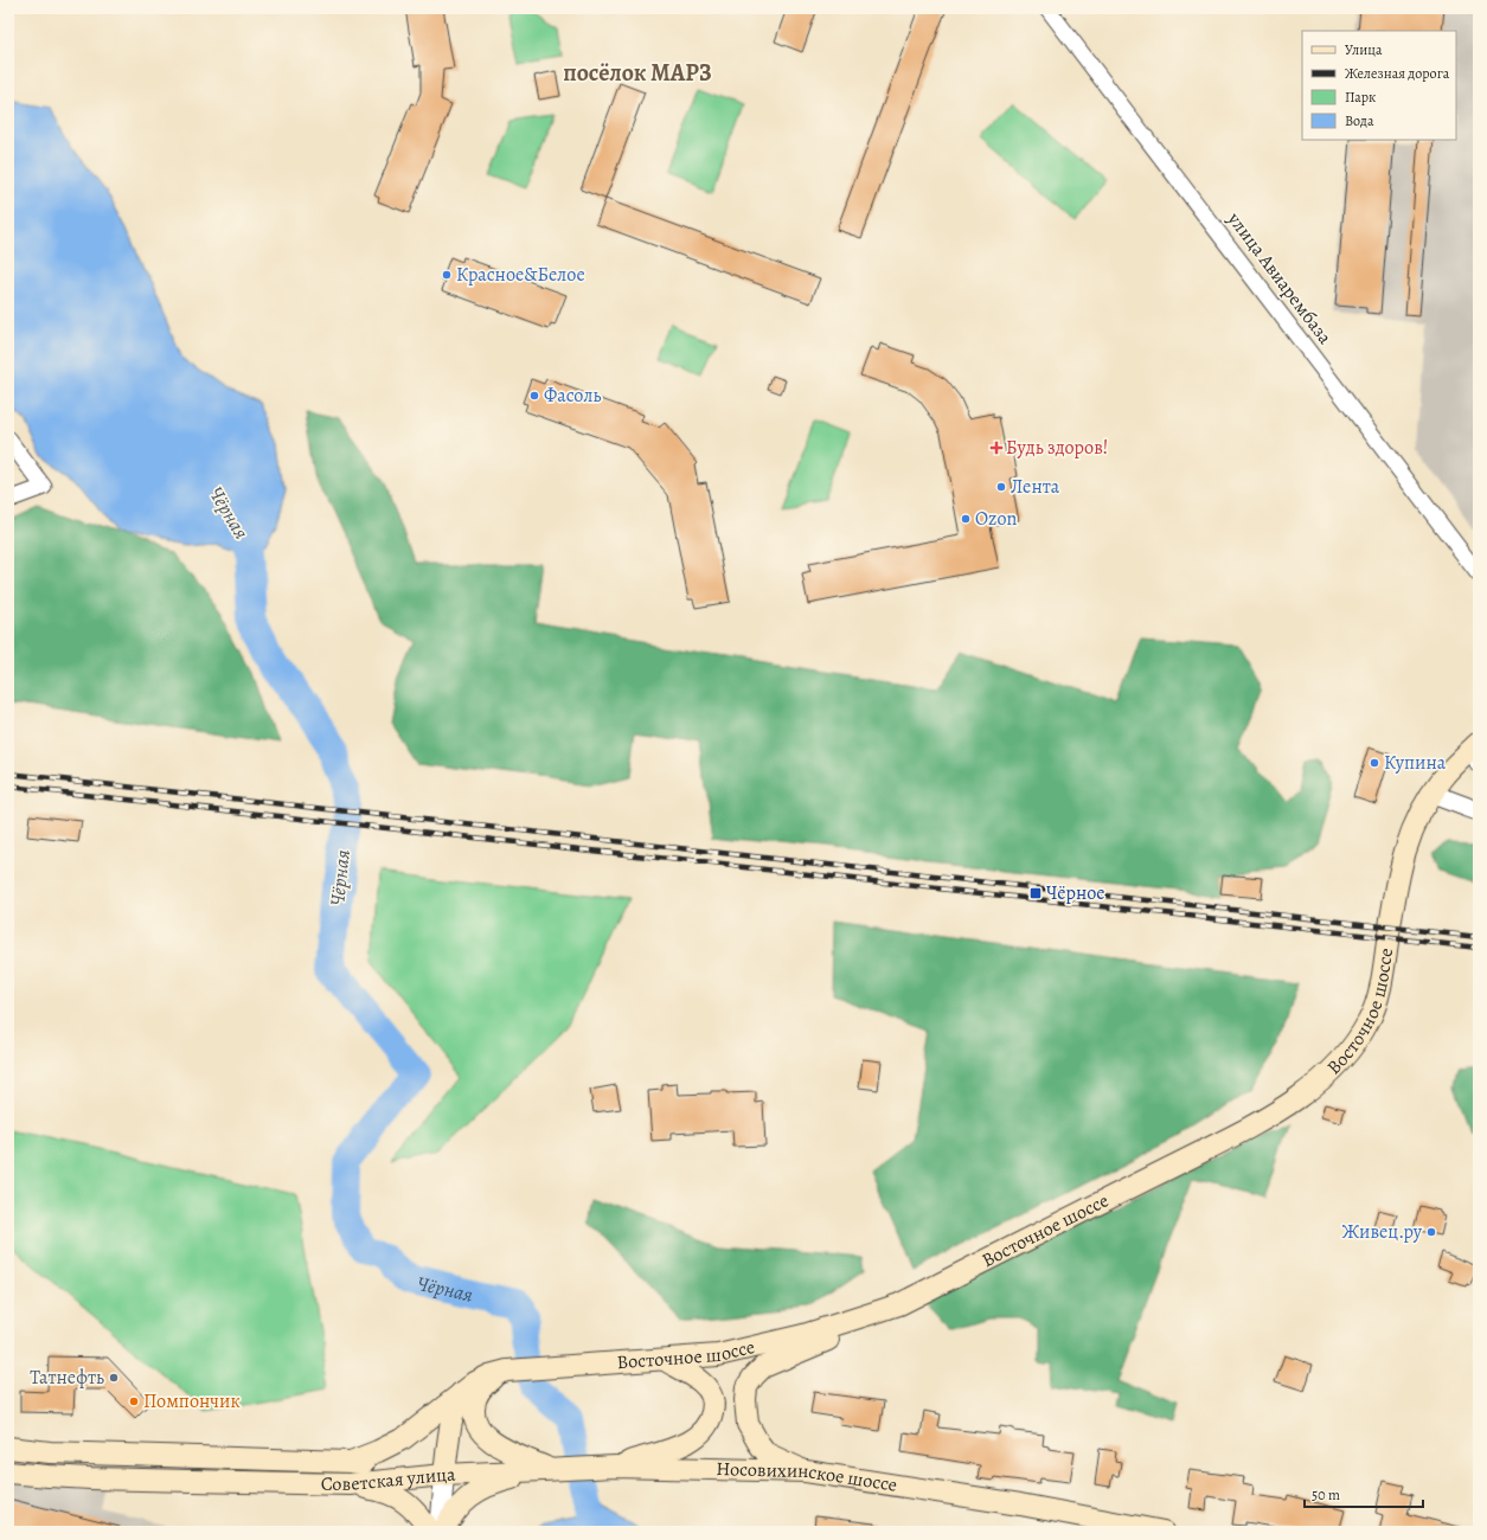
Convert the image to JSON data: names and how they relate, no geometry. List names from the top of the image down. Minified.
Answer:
{"streets":{"main road":["Восточное шоссе","Советская улица","Носовихинское шоссе"],"street":["улица Авиарембаза"]},"crossings":[["Восточное шоссе","Советская улица"],["Советская улица","Носовихинское шоссе"]],"districts":["посёлок МАРЗ"],"water":["Чёрная"],"places":{"other":["Красное&Белое","Фасоль","Лента","Ozon","Купина","Живец.ру","Татнефть","Помпончик"],"health":["Будь здоров!"],"transit":["Чёрное"]},"legend":["Улица","Железная дорога","Парк","Вода"],"scale_bar":"50 m"}
